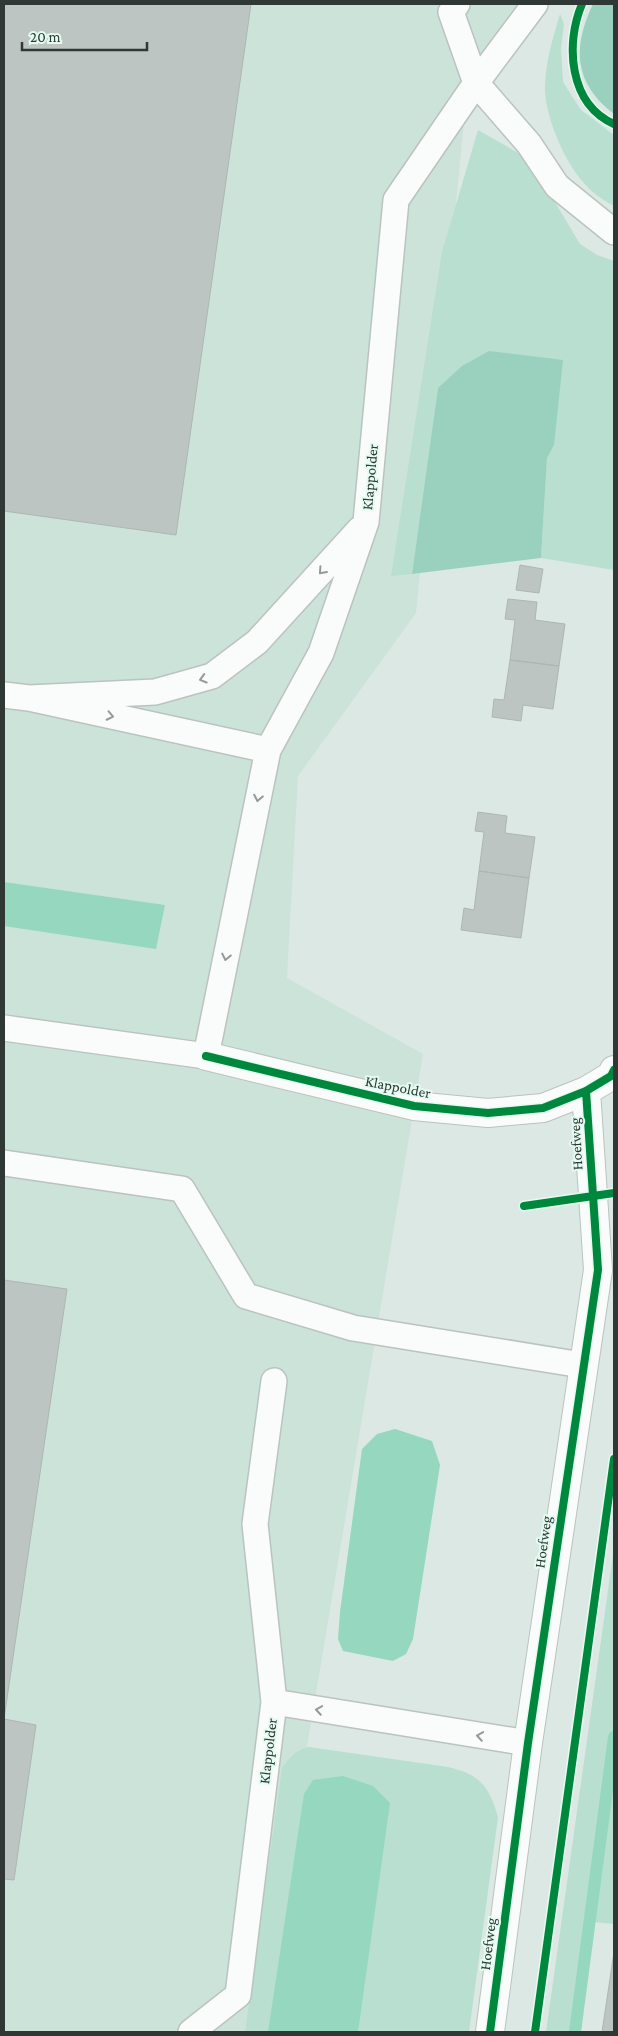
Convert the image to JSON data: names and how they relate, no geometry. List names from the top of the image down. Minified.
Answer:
{"streets":{"street":["Klappolder","Hoefweg"]},"crossings":[["Klappolder","Hoefweg"]],"scale_bar":"20 m"}
